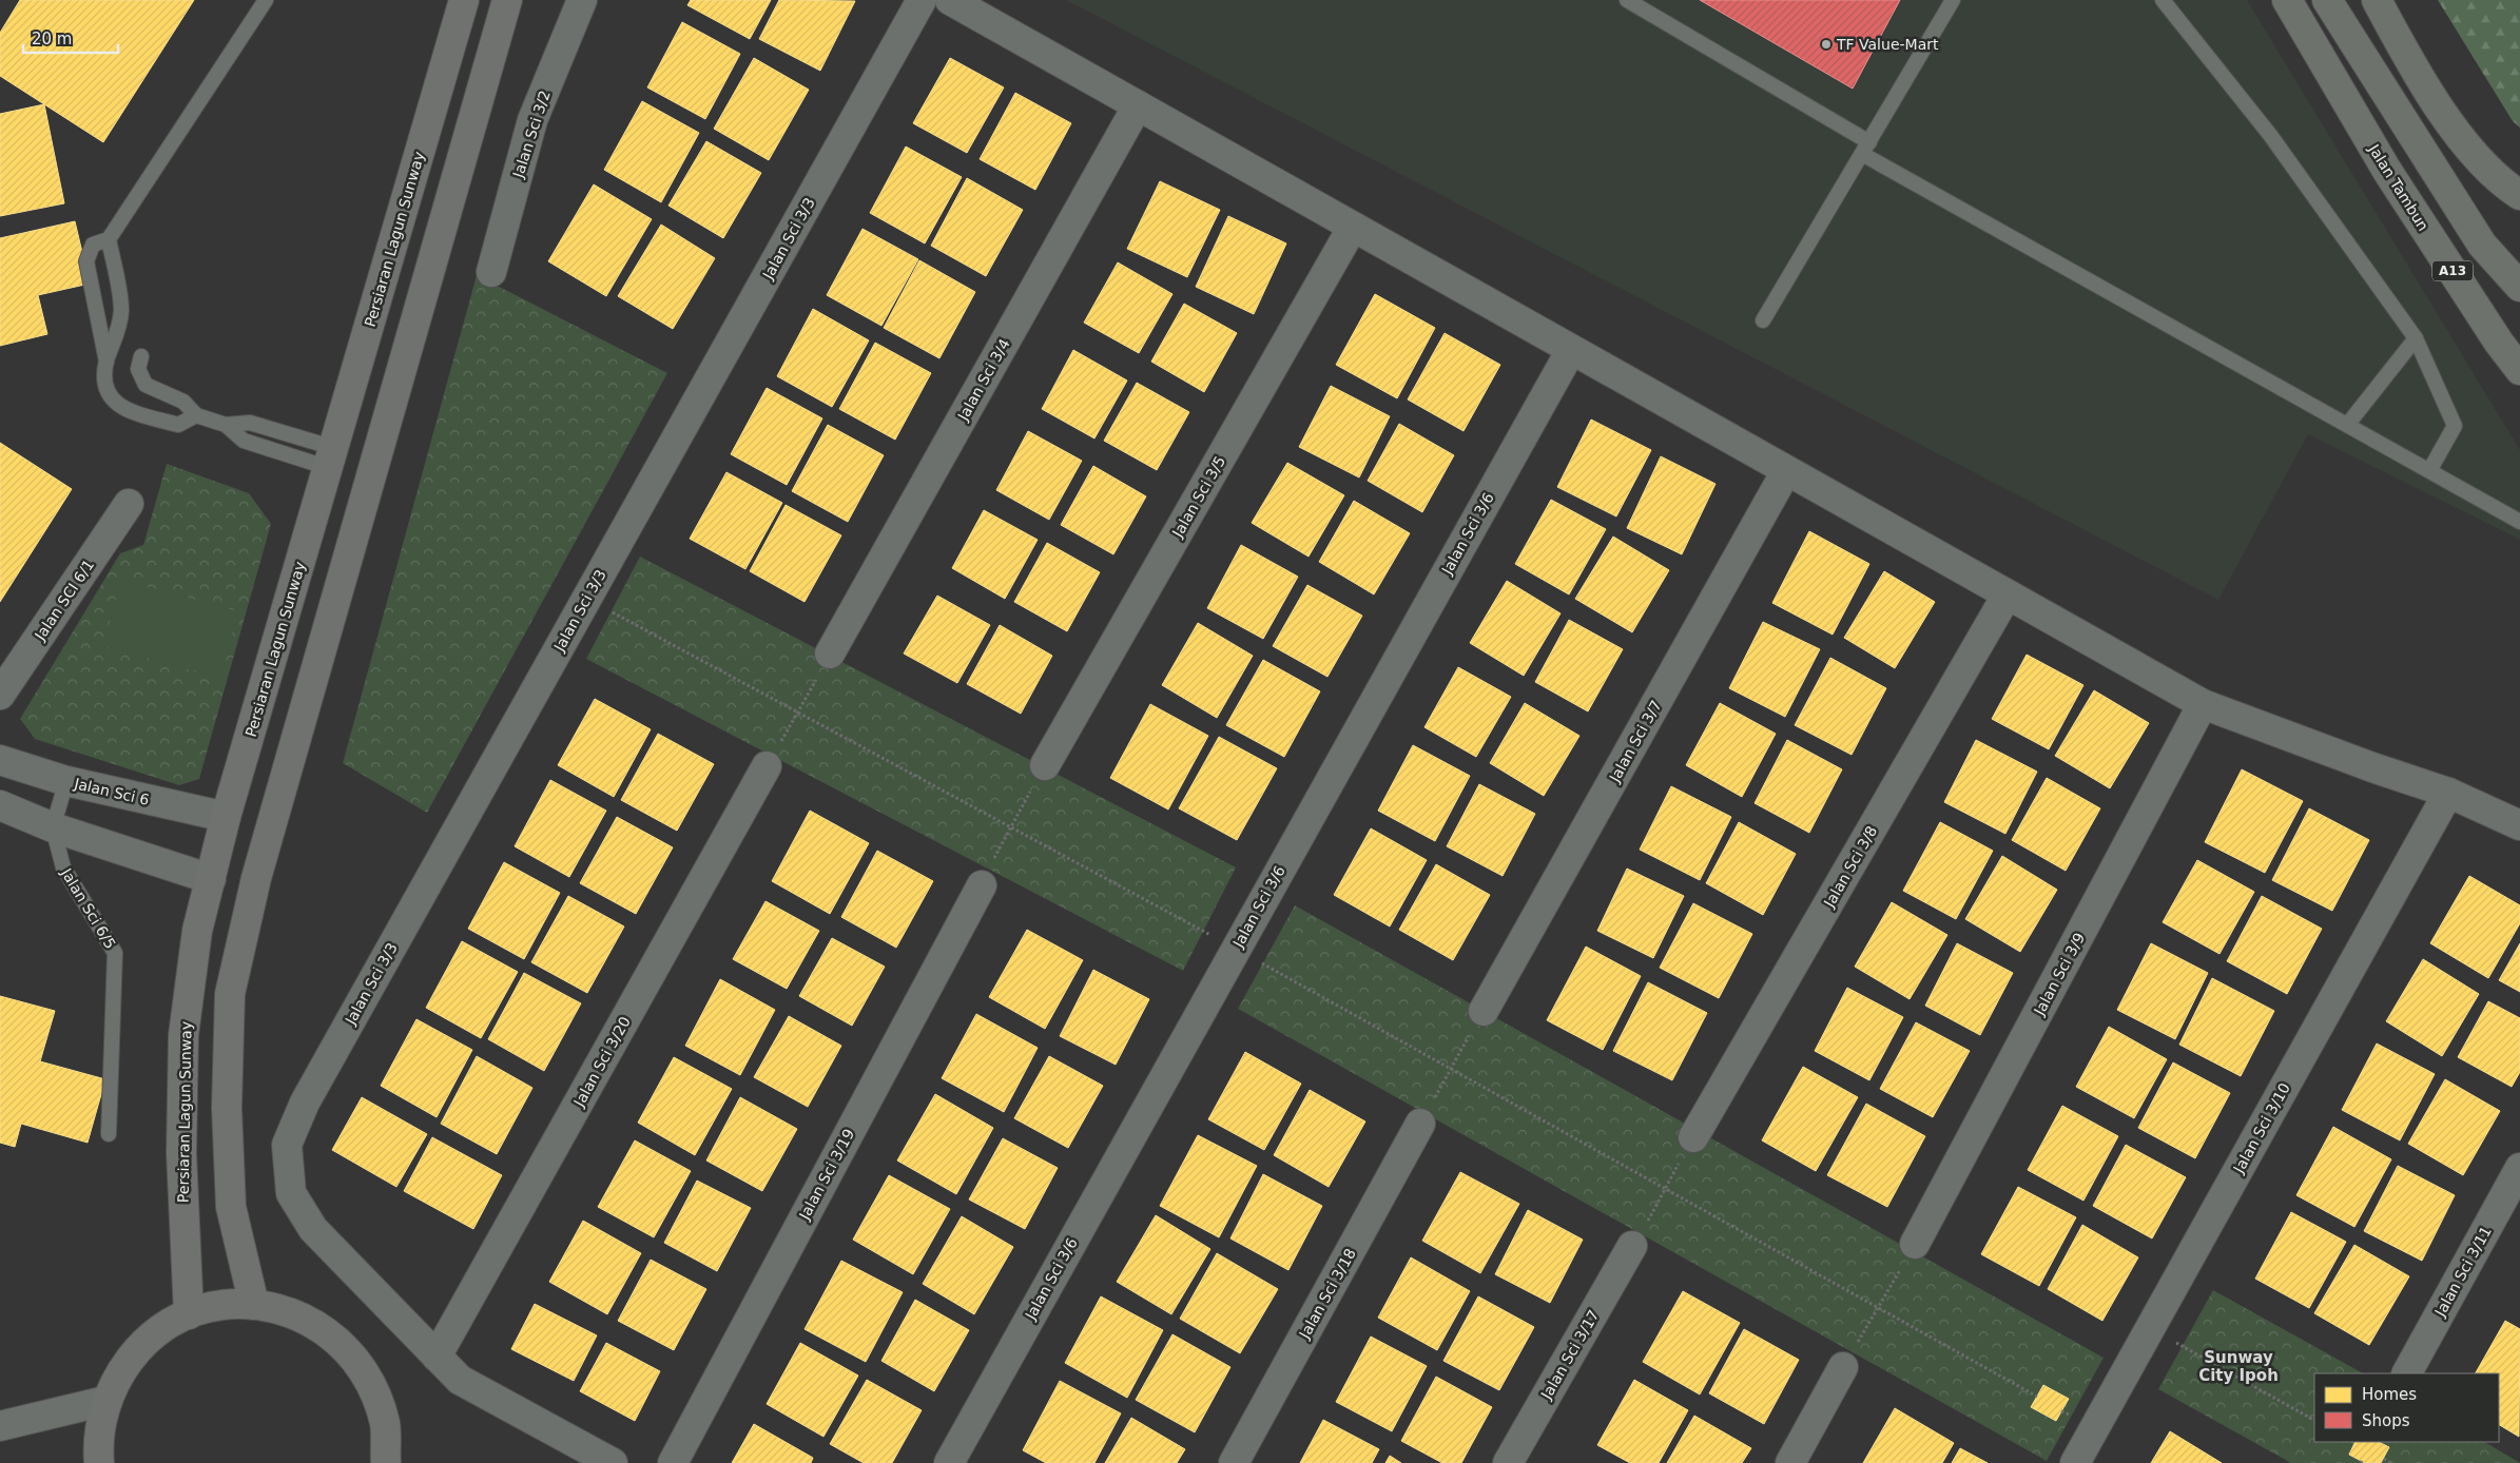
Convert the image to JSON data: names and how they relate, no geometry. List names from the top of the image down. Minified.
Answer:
{"streets":{"main road":["Jalan Tambun","Persiaran Lagun Sunway","A13"],"street":["Jalan Sci 3/2","Jalan Sci 3/3","Jalan Sci 3/4","Jalan Sci 3/5","Jalan Sci 3/6","Jalan SCI 6/1","Jalan Sci 3/7","Jalan Sci 6","Jalan Sci 3/8","Jalan Sci 3/9","Jalan Sci 3/20","Jalan Sci 3/10","Jalan Sci 3/19","Jalan Sci 3/11","Jalan Sci 3/18","Jalan Sci 3/17"],"lane":["Jalan Sci 6/5"]},"crossings":[["Jalan Sci 3/3","Jalan Sci 3/20"],["Persiaran Lagun Sunway","Jalan Sci 6"]],"districts":["Sunway City Ipoh"],"places":["TF Value-Mart"],"legend":["Homes","Shops"],"scale_bar":"20 m"}
